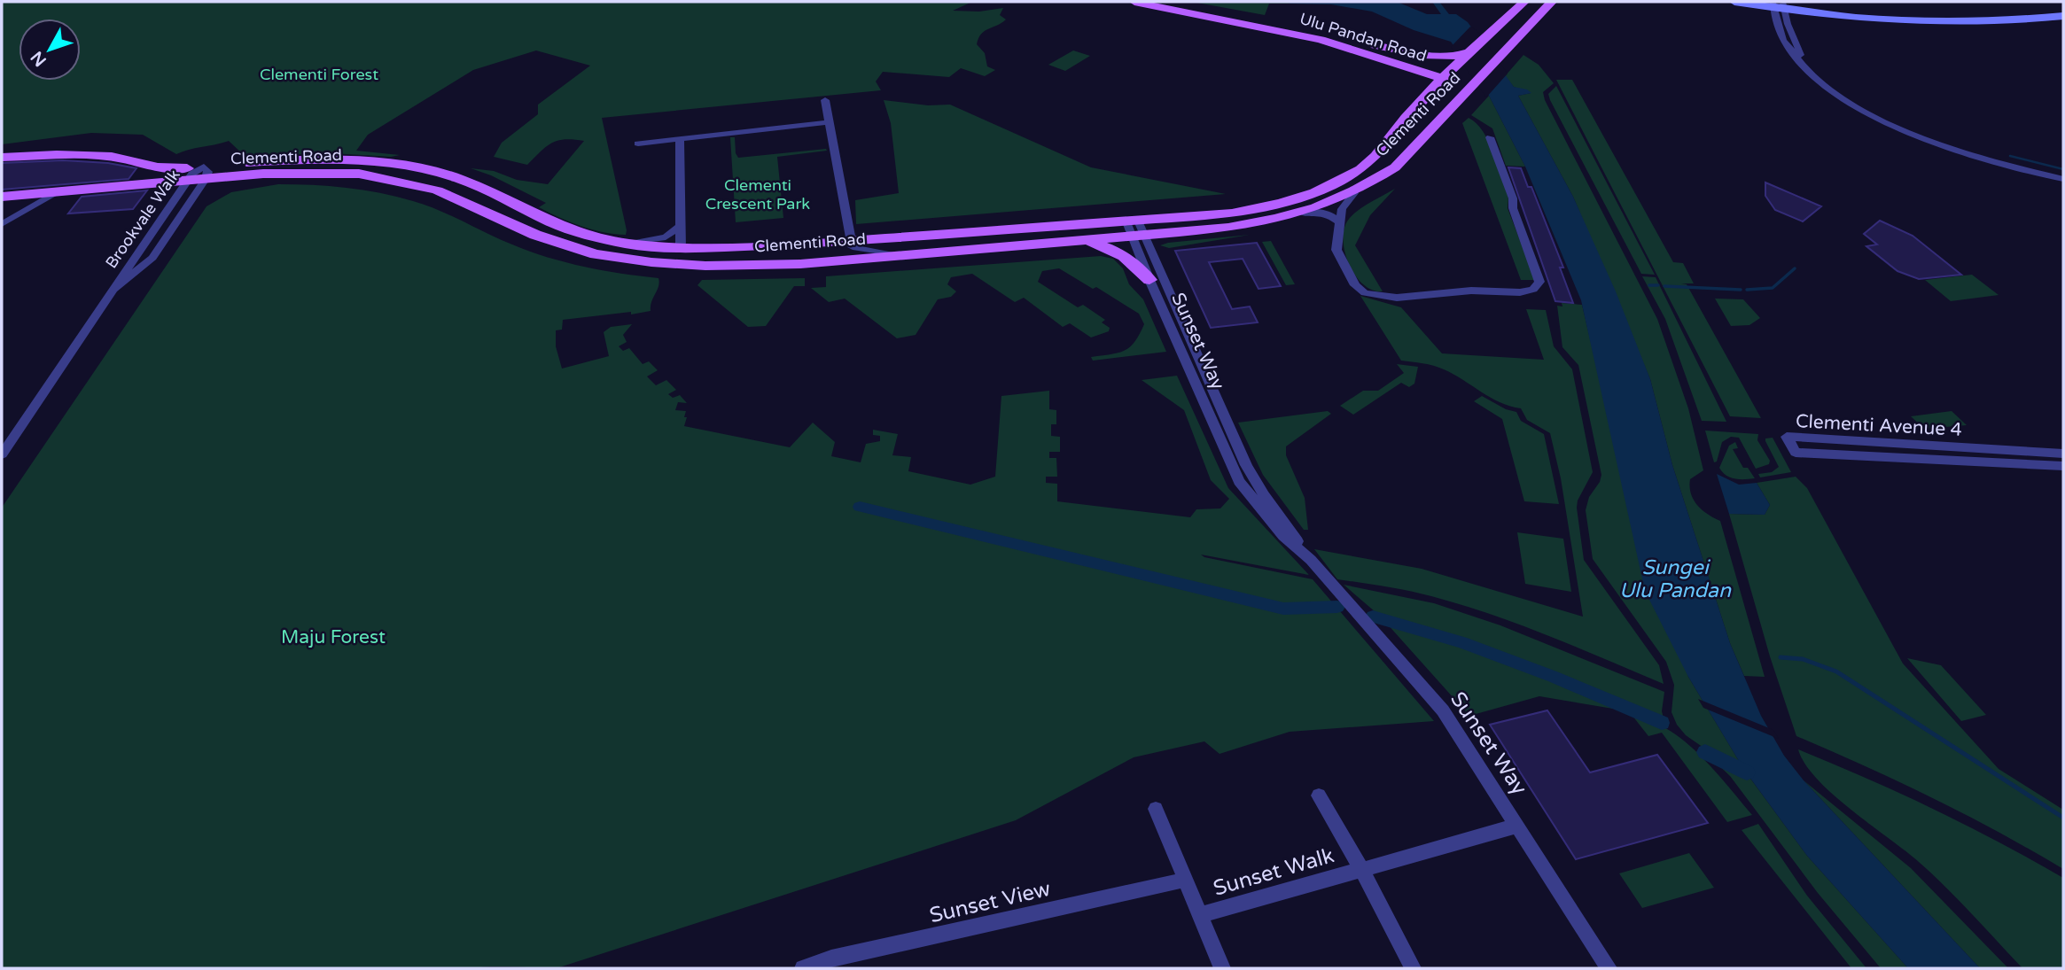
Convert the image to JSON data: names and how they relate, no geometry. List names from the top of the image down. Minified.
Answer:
{"streets":{"main road":["Ulu Pandan Road","Clementi Road"],"street":["Brookvale Walk","Sunset Way","Clementi Avenue 4","Sunset Walk","Sunset View"]},"crossings":[["Ulu Pandan Road","Clementi Road"],["Clementi Road","Brookvale Walk"],["Clementi Road","Sunset Way"],["Sunset Way","Sunset Walk"],["Sunset Walk","Sunset View"]],"water":["Sungei Ulu Pandan"],"parks":["Clementi Forest","Clementi Crescent Park","Maju Forest"],"north":"bottom left"}
